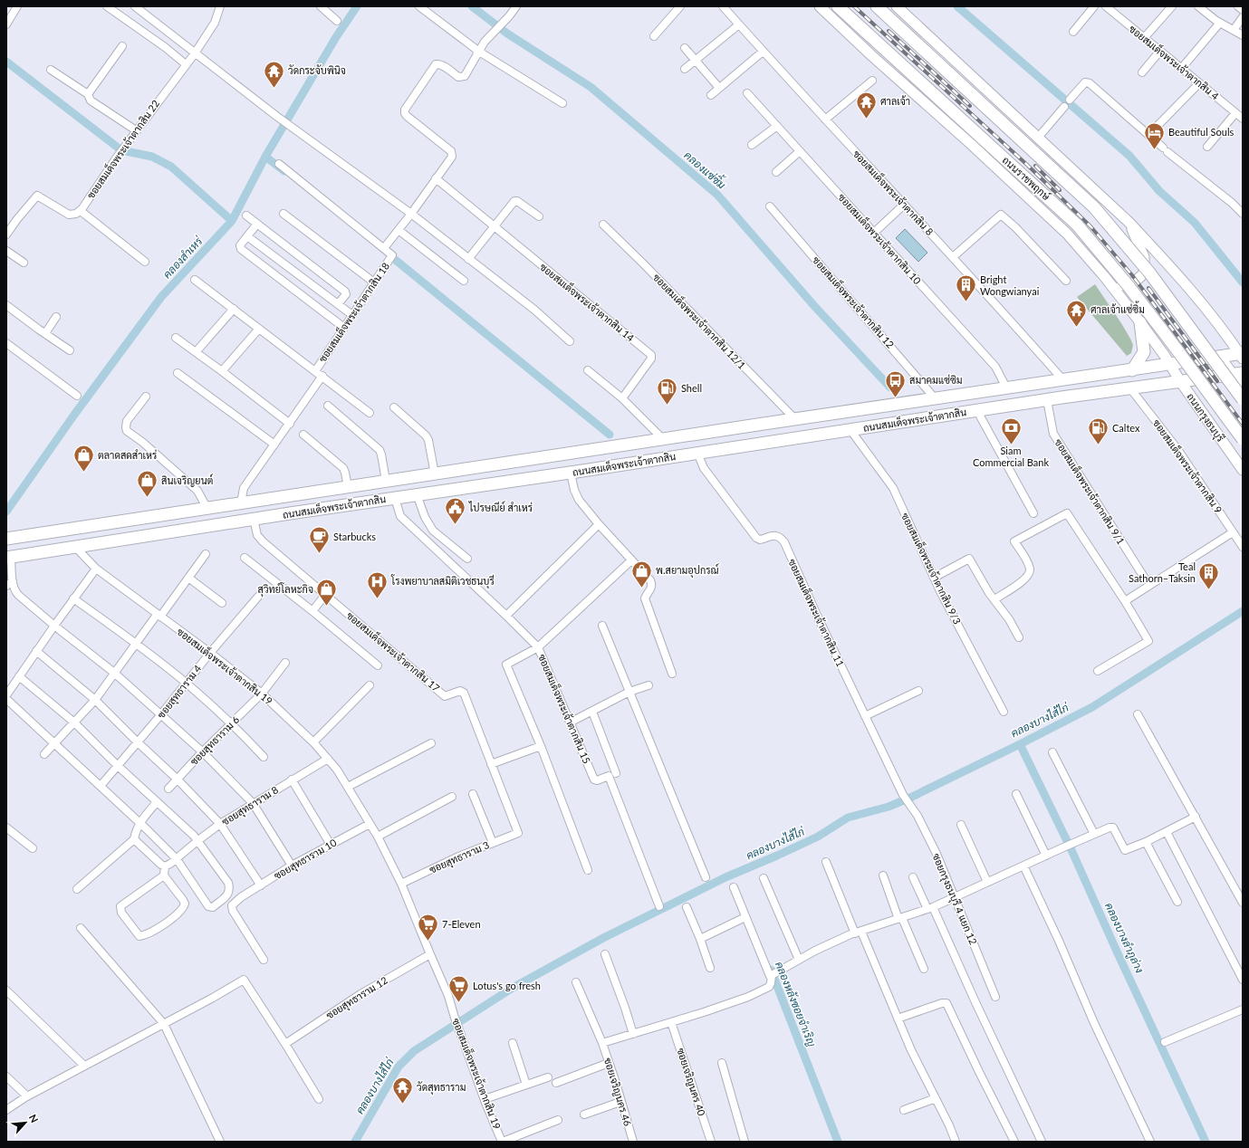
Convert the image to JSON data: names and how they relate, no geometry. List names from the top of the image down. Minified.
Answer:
{"streets":{"main road":["ถนนราชพฤกษ์","ถนนกรุงธนบุรี","ถนนสมเด็จพระเจ้าตากสิน"],"street":["ซอยสมเด็จพระเจ้าตากสิน 4","ซอยสมเด็จพระเจ้าตากสิน 22","ซอยสมเด็จพระเจ้าตากสิน 8","ซอยสมเด็จพระเจ้าตากสิน 10","ซอยสมเด็จพระเจ้าตากสิน 14","ซอยสมเด็จพระเจ้าตากสิน 12","ซอยสมเด็จพระเจ้าตากสิน 18","ซอยสมเด็จพระเจ้าตากสิน 12/1","ซอยสมเด็จพระเจ้าตากสิน 9","ซอยสมเด็จพระเจ้าตากสิน 9/1","ซอยสมเด็จพระเจ้าตากสิน 9/3","ซอยสมเด็จพระเจ้าตากสิน 11","ซอยสมเด็จพระเจ้าตากสิน 17","ซอยสมเด็จพระเจ้าตากสิน 19","ซอยสุทธาราม 4","ซอยสมเด็จพระเจ้าตากสิน 15","ซอยสุทธาราม 6","ซอยสุทธาราม 8","ซอยสุทธาราม 3","ซอยสุทธาราม 10","ซอยกรุงธนบุรี 4 แยก 12","ซอยสุทธาราม 12","ซอยเจริญนคร 40","ซอยเจริญนคร 46"]},"crossings":[["ถนนราชพฤกษ์","ถนนกรุงธนบุรี"],["ถนนราชพฤกษ์","ถนนสมเด็จพระเจ้าตากสิน"],["ซอยสมเด็จพระเจ้าตากสิน 8","ถนนสมเด็จพระเจ้าตากสิน"],["ซอยสมเด็จพระเจ้าตากสิน 10","ถนนสมเด็จพระเจ้าตากสิน"],["ซอยสมเด็จพระเจ้าตากสิน 14","ซอยสมเด็จพระเจ้าตากสิน 18"],["ซอยสมเด็จพระเจ้าตากสิน 12","ถนนสมเด็จพระเจ้าตากสิน"],["ซอยสมเด็จพระเจ้าตากสิน 18","ถนนสมเด็จพระเจ้าตากสิน"],["ซอยสมเด็จพระเจ้าตากสิน 12/1","ถนนสมเด็จพระเจ้าตากสิน"],["ถนนกรุงธนบุรี","ถนนสมเด็จพระเจ้าตากสิน"],["ถนนสมเด็จพระเจ้าตากสิน","ซอยสมเด็จพระเจ้าตากสิน 9"],["ถนนสมเด็จพระเจ้าตากสิน","ซอยสมเด็จพระเจ้าตากสิน 9/1"],["ถนนสมเด็จพระเจ้าตากสิน","ซอยสมเด็จพระเจ้าตากสิน 9/3"],["ถนนสมเด็จพระเจ้าตากสิน","ซอยสมเด็จพระเจ้าตากสิน 11"],["ถนนสมเด็จพระเจ้าตากสิน","ซอยสมเด็จพระเจ้าตากสิน 17"],["ถนนสมเด็จพระเจ้าตากสิน","ซอยสมเด็จพระเจ้าตากสิน 19"],["ถนนสมเด็จพระเจ้าตากสิน","ซอยสมเด็จพระเจ้าตากสิน 15"],["ซอยสมเด็จพระเจ้าตากสิน 11","ซอยกรุงธนบุรี 4 แยก 12"],["ซอยสมเด็จพระเจ้าตากสิน 17","ซอยสุทธาราม 3"],["ซอยสมเด็จพระเจ้าตากสิน 19","ซอยสุทธาราม 4"],["ซอยสมเด็จพระเจ้าตากสิน 19","ซอยสุทธาราม 6"],["ซอยสมเด็จพระเจ้าตากสิน 19","ซอยสุทธาราม 8"],["ซอยสมเด็จพระเจ้าตากสิน 19","ซอยสุทธาราม 3"],["ซอยสมเด็จพระเจ้าตากสิน 19","ซอยสุทธาราม 10"],["ซอยสมเด็จพระเจ้าตากสิน 19","ซอยสุทธาราม 12"]],"water":["คลองแซ่ซิ้ม","คลองสำเหร่","คลองบางไส้ไก่","คลองบางลำภูล่าง","คลองหลังซอยจำเริญ"],"places":{"temple":["วัดกระจับพินิจ","ศาลเจ้า","ศาลเจ้าแซ่ซิ้ม","วัดสุทธาราม"],"hotel":["Beautiful Souls"],"building":["Bright Wongwianyai","Teal Sathorn–Taksin"],"bus stop":["สมาคมแซ่ซิม"],"fuel station":["Shell","Caltex"],"bank":["Siam Commercial Bank"],"shop":["ตลาดสดสำเหร่","สินเจริญยนต์","พ.สยามอุปกรณ์","สุวิทย์โลหะกิจ"],"public building":["ไปรษณีย์ สำเหร่"],"cafe":["Starbucks"],"hospital":["โรงพยาบาลสมิติเวชธนบุรี"],"supermarket":["7-Eleven","Lotus's go fresh"]},"north":"top right"}
